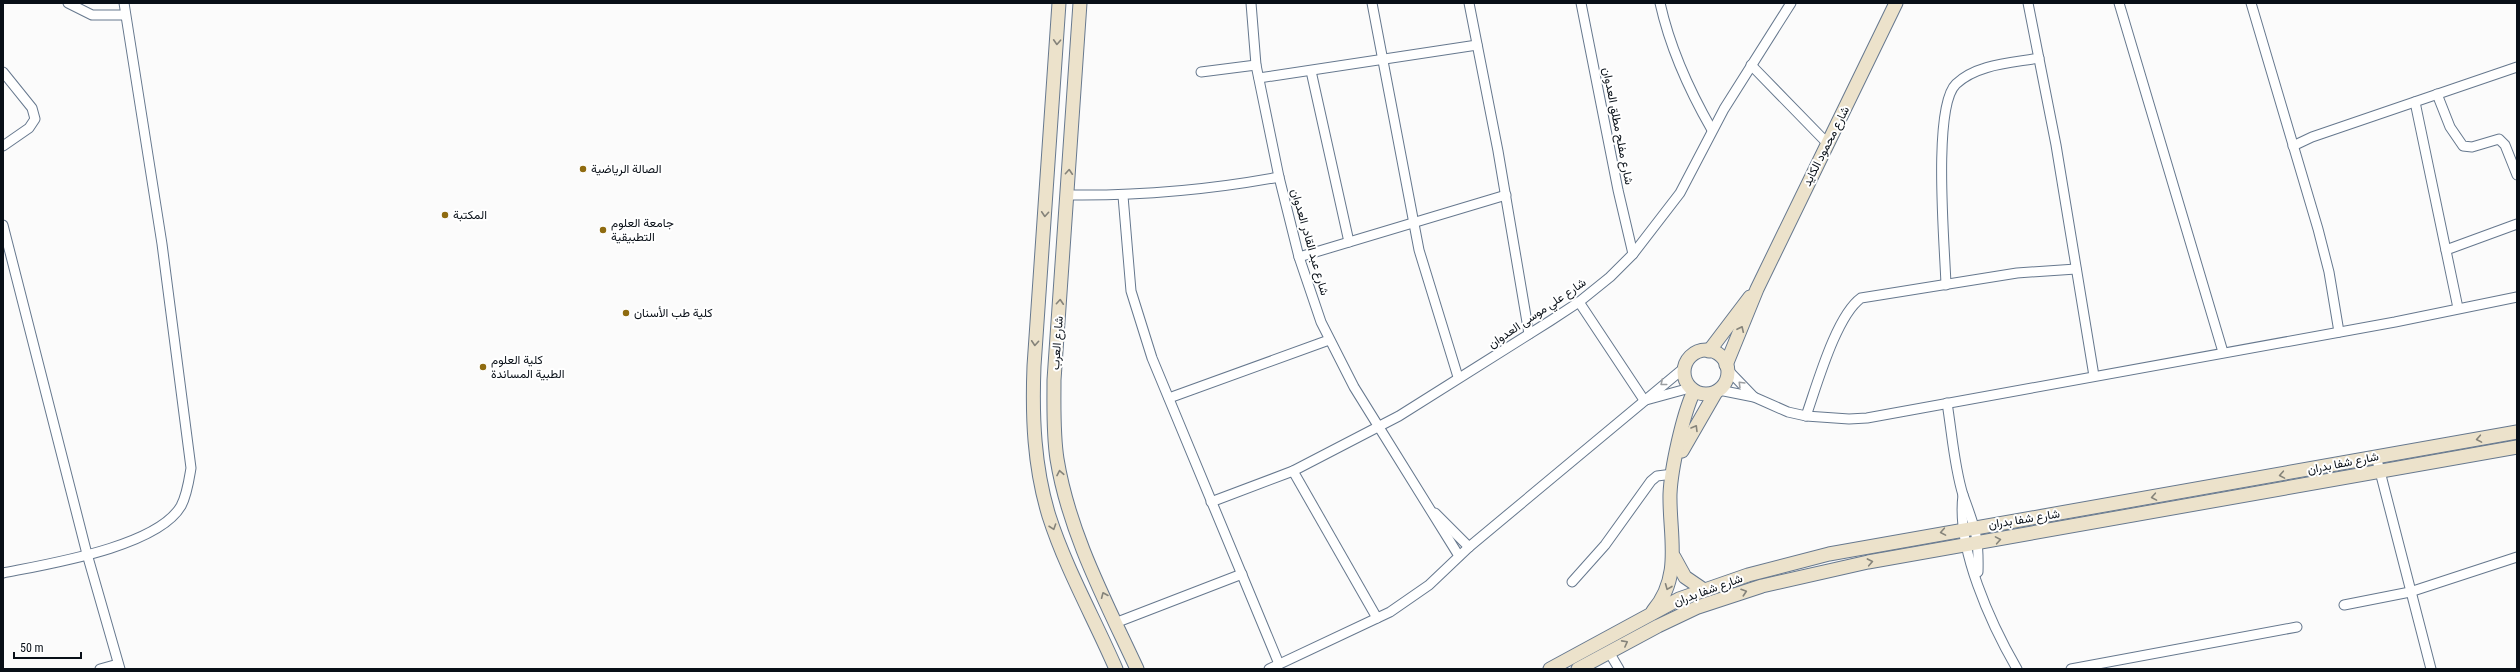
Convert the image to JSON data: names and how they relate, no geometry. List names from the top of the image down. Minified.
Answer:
{"streets":{"main road":["شارع محمود الكايد","شارع العرب","شارع شفا بدران"],"street":["شارع مفلح مطلق العدوان","شارع عبد القادر العدوان","شارع علي موسى العدوان"]},"crossings":[["شارع مفلح مطلق العدوان","شارع علي موسى العدوان"],["شارع عبد القادر العدوان","شارع علي موسى العدوان"]],"places":["الصالة الرياضية","المكتبة","جامعة العلوم التطبيقية","كلية طب الأسنان","كلية العلوم الطبية المساندة"],"scale_bar":"50 m"}
